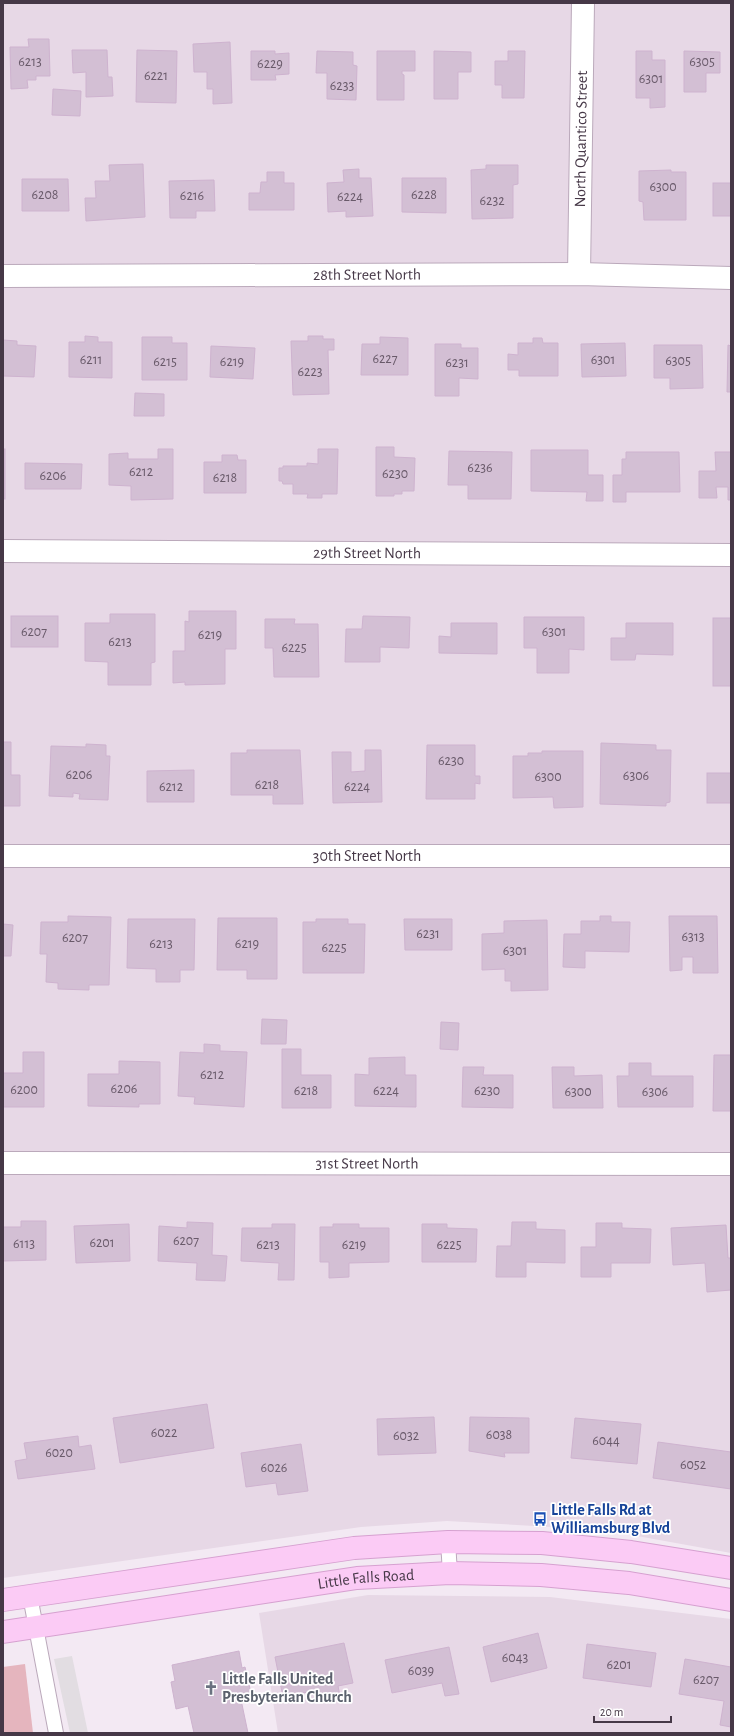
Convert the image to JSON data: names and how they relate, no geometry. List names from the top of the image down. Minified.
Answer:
{"streets":{"street":["North Quantico Street","28th Street North","29th Street North","30th Street North","31st Street North","Little Falls Road"]},"crossings":[["North Quantico Street","28th Street North"]],"places":{"bus stop":["Little Falls Rd at Williamsburg Blvd"],"church":["Little Falls United Presbyterian Church"]},"house_numbers":["6213","6305","6229","6221","6301","6233","6300","6208","6228","6216","6224","6232","6227","6211","6301","6305","6215","6219","6231","6223","6236","6212","6230","6206","6218","6207","6301","6219","6213","6225","6230","6206","6306","6300","6218","6212","6224","6231","6313","6207","6213","6219","6225","6301","6212","6206","6200","6218","6224","6230","6300","6306","6207","6201","6113","6213","6219","6225","6022","6038","6032","6044","6020","6052","6026","6043","6201","6039","6207"],"scale_bar":"20 m"}
